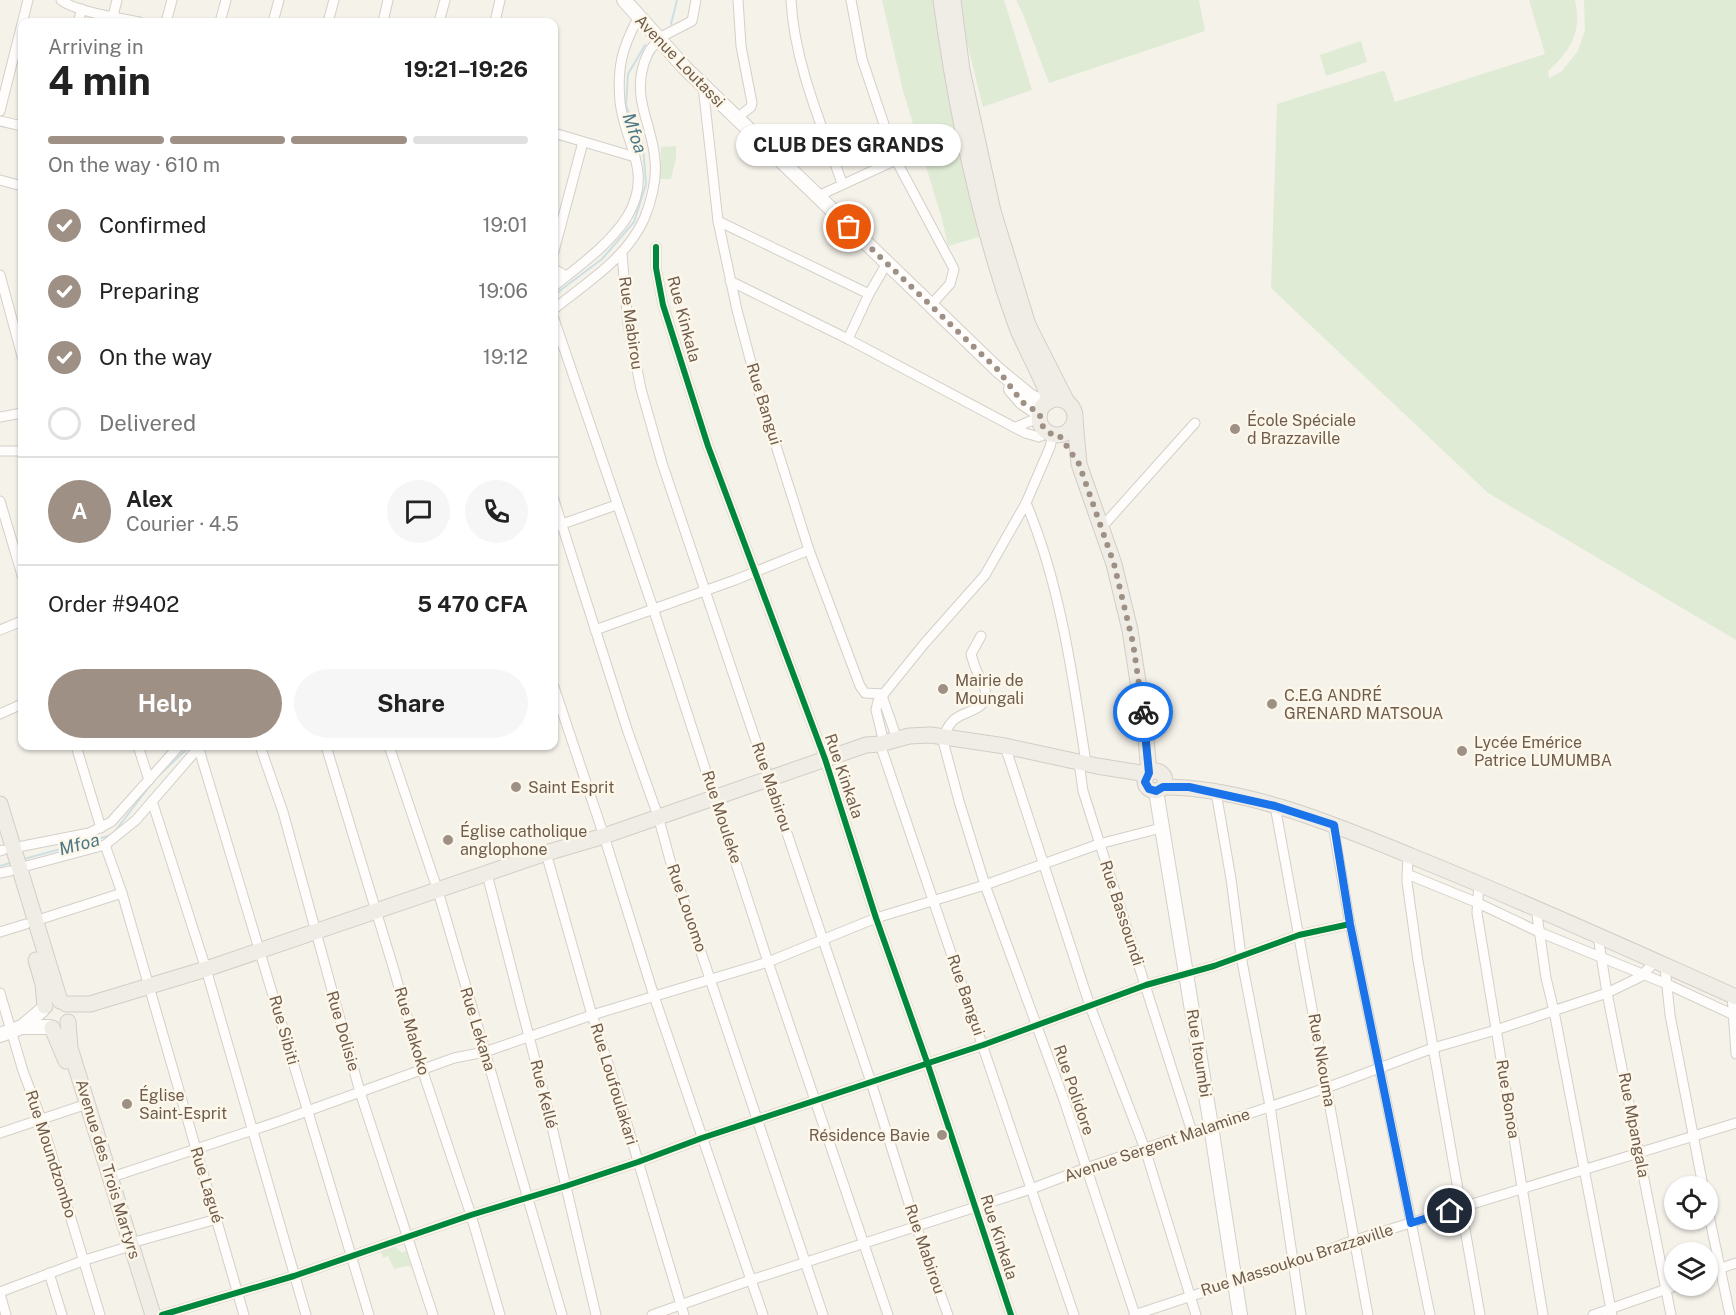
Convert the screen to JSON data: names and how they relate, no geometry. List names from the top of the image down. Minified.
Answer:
{"streets":{"main road":["Avenue Loutassi","Rue Itoumbi","Avenue des Trois Martyrs"],"street":["Rue Kinkala","Rue Mabirou","Rue Bangui","Rue Mouleke","Rue Louomo","Rue Bassoundi","Rue Lekana","Rue Sibiti","Rue Dolisie","Rue Makoko","Rue Nkouma","Rue Loufoulakari","Rue Polidore","Rue Kellé","Rue Bonoa","Rue Mpangala","Avenue Sergent Malamine","Rue Moundzombo","Rue Lagué","Rue Massoukou Brazzaville"]},"crossings":[["Avenue Loutassi","Rue Bangui"],["Rue Kinkala","Avenue Sergent Malamine"],["Rue Mabirou","Avenue Sergent Malamine"],["Rue Bangui","Avenue Sergent Malamine"],["Rue Mouleke","Avenue Sergent Malamine"],["Rue Louomo","Avenue Sergent Malamine"],["Rue Bassoundi","Avenue Sergent Malamine"],["Rue Itoumbi","Avenue Sergent Malamine"],["Rue Itoumbi","Rue Massoukou Brazzaville"],["Rue Nkouma","Avenue Sergent Malamine"],["Rue Nkouma","Rue Massoukou Brazzaville"],["Rue Loufoulakari","Avenue Sergent Malamine"],["Rue Polidore","Avenue Sergent Malamine"],["Rue Polidore","Rue Massoukou Brazzaville"],["Rue Bonoa","Avenue Sergent Malamine"],["Rue Bonoa","Rue Massoukou Brazzaville"],["Rue Mpangala","Avenue Sergent Malamine"],["Rue Mpangala","Rue Massoukou Brazzaville"]],"water":["Mfoa"],"places":["CLUB DES GRANDS","École Spéciale d Brazzaville","Mairie de Moungali","C.E.G ANDRÉ GRENARD MATSOUA","Lycée Emérice Patrice LUMUMBA","Saint Esprit","Église catholique anglophone","Église Saint-Esprit","Résidence Bavie"],"page":{"heading":["4 min","Arriving in","19:21–19:26"],"panel":["Alex","Courier · 4.5","Order #9402","5 470 CFA"],"bar":"On the way · 610 m","bubble":"CLUB DES GRANDS","list":[["Confirmed","19:01"],["Preparing","19:06"],["On the way","19:12"],"Delivered"],"round":"A","buttons":["Help","Share"]}}
